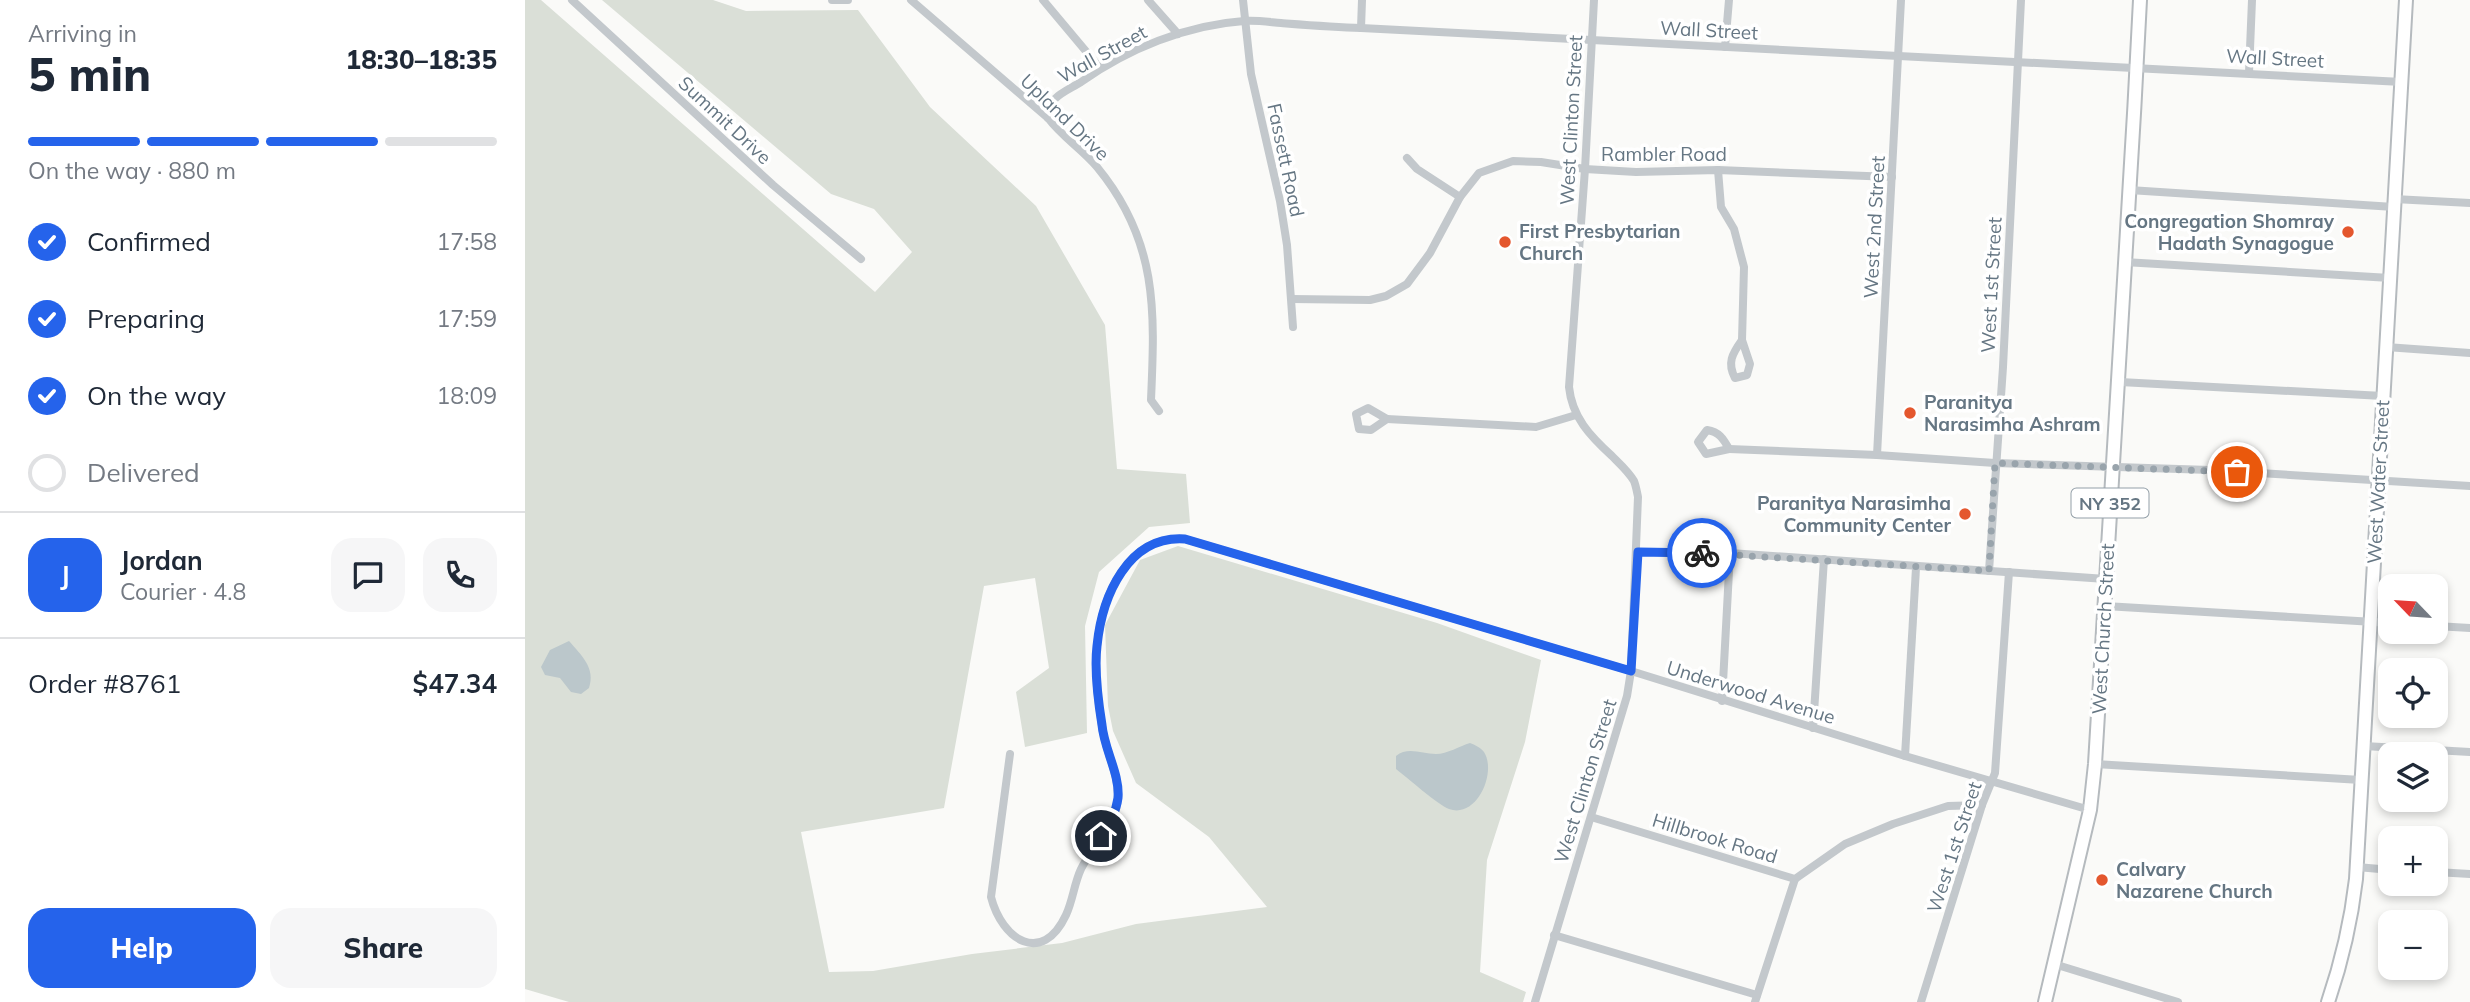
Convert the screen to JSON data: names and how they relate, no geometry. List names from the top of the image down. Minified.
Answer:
{"streets":{"main road":["West Water Street","NY 352","West Church Street"],"street":["Wall Street","Upland Drive","Summit Drive","West Clinton Street","Rambler Road","Fassett Road","West 2nd Street","West 1st Street","Underwood Avenue","Hillbrook Road"]},"crossings":[["Wall Street","Upland Drive"],["Wall Street","West Clinton Street"],["Wall Street","Fassett Road"],["Wall Street","West 2nd Street"],["Wall Street","West 1st Street"],["Wall Street","West Water Street"],["Wall Street","West Church Street"],["West Clinton Street","Rambler Road"],["West Clinton Street","Underwood Avenue"],["West Clinton Street","Hillbrook Road"],["Rambler Road","Fassett Road"],["Rambler Road","West 2nd Street"],["West 1st Street","Underwood Avenue"],["West 1st Street","Hillbrook Road"],["West Church Street","Underwood Avenue"]],"places":["Congregation Shomray Hadath Synagogue","First Presbytarian Church","Paranitya Narasimha Ashram","Paranitya Narasimha Community Center","Calvary Nazarene Church"],"north":"top left","page":{"heading":["5 min","Arriving in","18:30–18:35"],"panel":["Jordan","Courier · 4.8","Order #8761","$47.34"],"bar":"On the way · 880 m","list":[["Confirmed","17:58"],["Preparing","17:59"],["On the way","18:09"],"Delivered"],"round":"J","map_buttons":["+","−"],"buttons":["Help","Share"]}}
